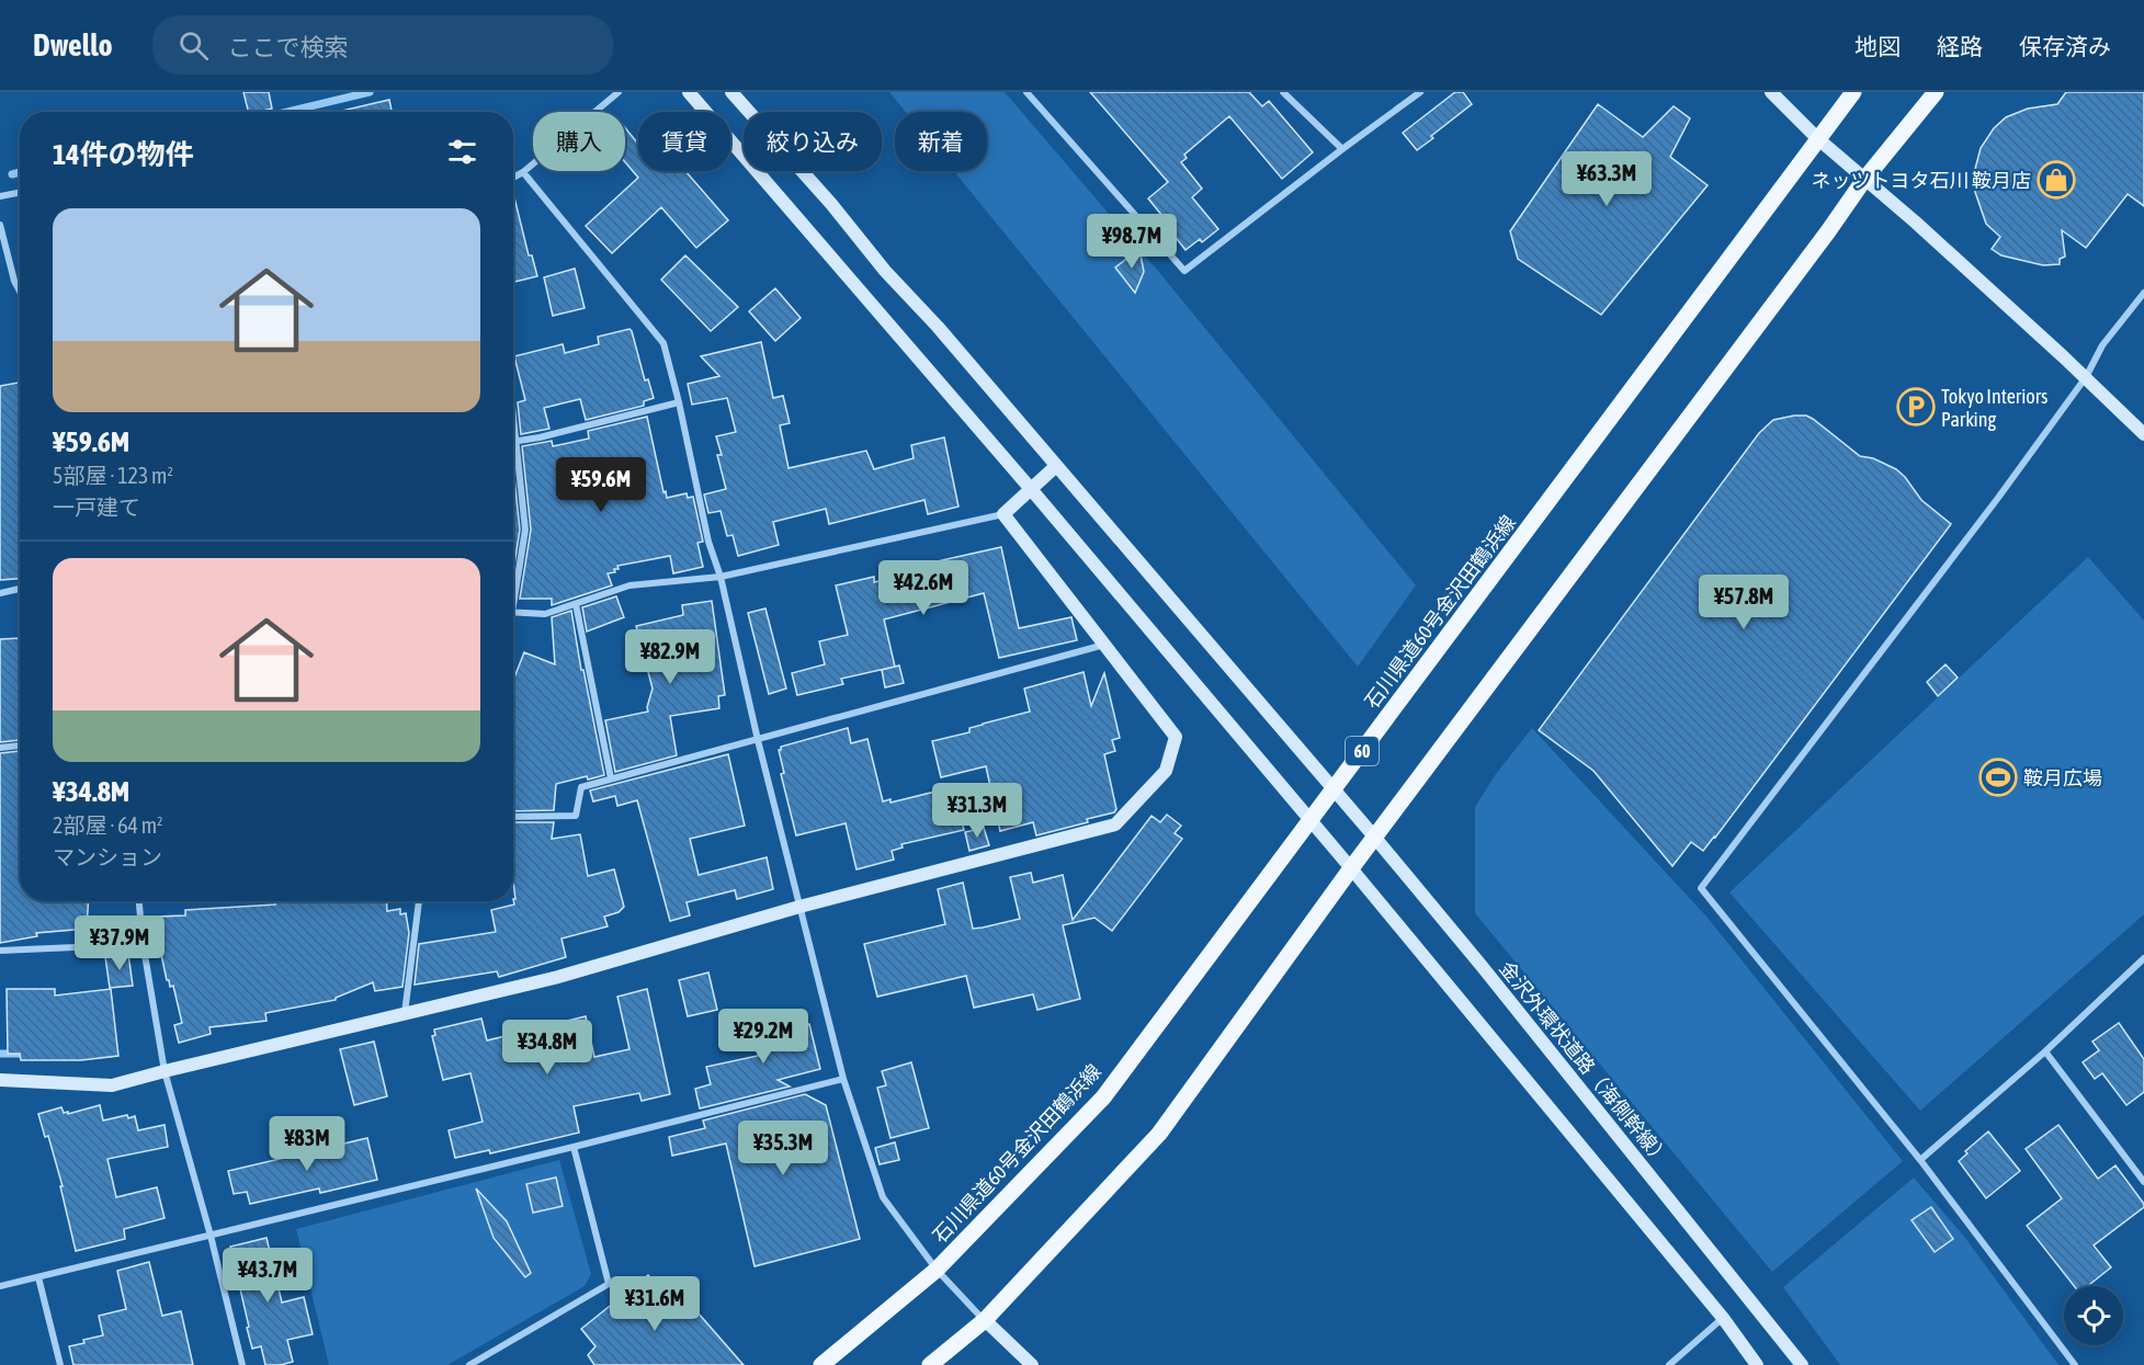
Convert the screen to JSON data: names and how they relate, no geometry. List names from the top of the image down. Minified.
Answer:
{"streets":{"main road":["石川県道60号金沢田鶴浜線","60"],"street":["金沢外環状道路（海側幹線）"]},"crossings":[["石川県道60号金沢田鶴浜線","金沢外環状道路（海側幹線）"]],"places":{"shop":["ネッツトヨタ石川 鞍月店"],"parking":["Tokyo Interiors Parking"],"sports":["鞍月広場"]},"page":{"header":"Dwello","search":"ここで検索","nav":["地図","経路","保存済み"],"chip":["購入","賃貸","絞り込み","新着"],"heading":"14件の物件","price":["¥63.3M","¥98.7M","¥59.6M","¥42.6M","¥57.8M","¥82.9M","¥31.3M","¥37.9M","¥29.2M","¥34.8M","¥83M","¥35.3M","¥43.7M","¥31.6M"],"list":[{"name":"¥59.6M","note":"5部屋 · 123 m² · 一戸建て"},{"name":"¥34.8M","note":"2部屋 · 64 m² · マンション"}]}}
